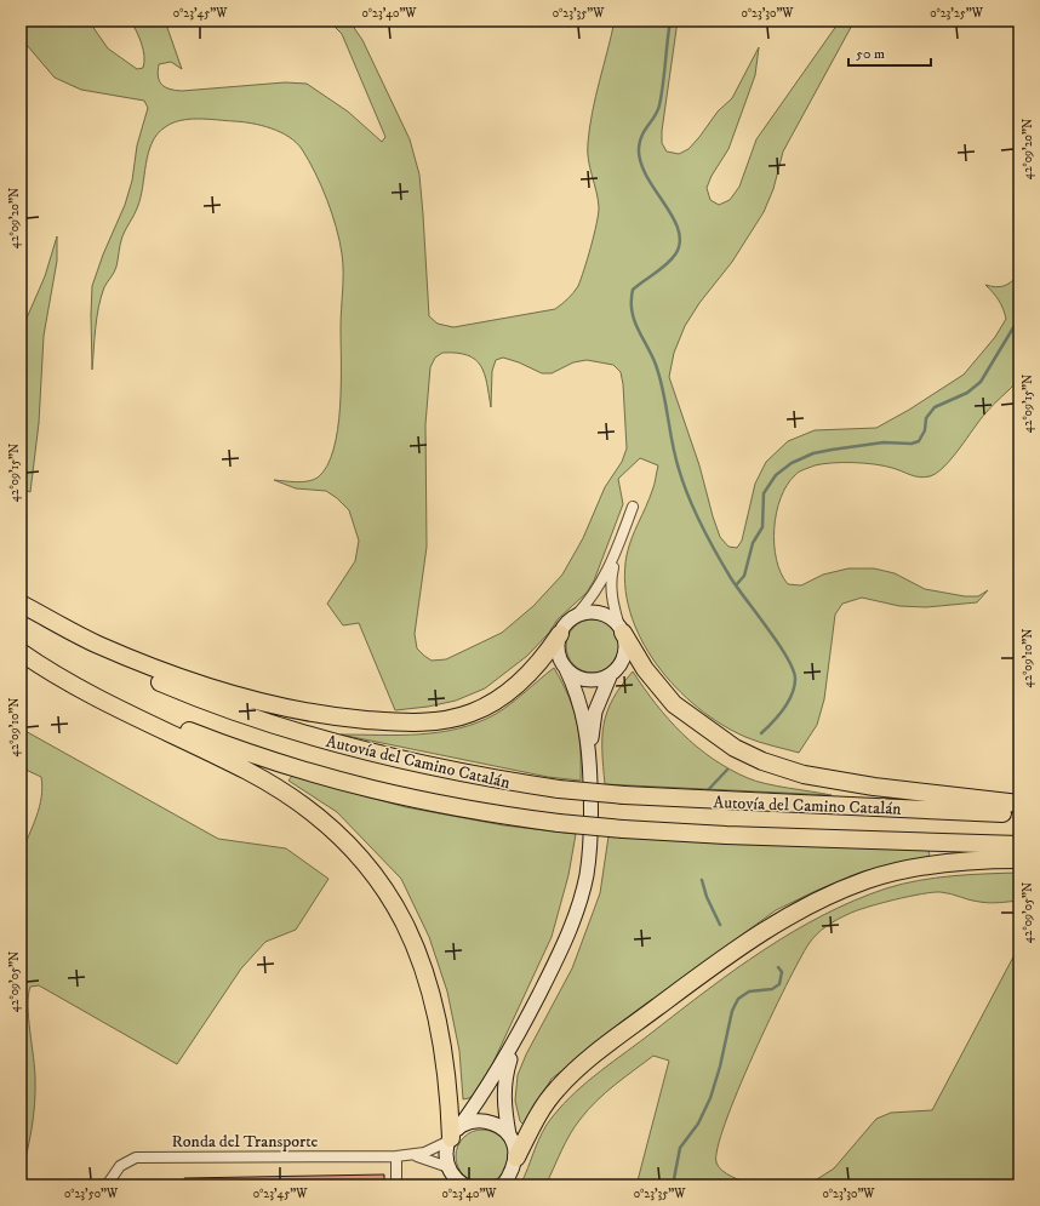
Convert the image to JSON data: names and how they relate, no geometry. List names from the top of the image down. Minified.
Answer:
{"streets":{"highway":["Autovía del Camino Catalán"],"street":["Ronda del Transporte"]},"scale_bar":"50 m","coordinates":["0°23'45\"W","0°23'40\"W","0°23'35\"W","0°23'30\"W","0°23'25\"W","42°09'20\"N","42°09'15\"N","42°09'10\"N","42°09'05\"N","0°23'50\"W"]}
